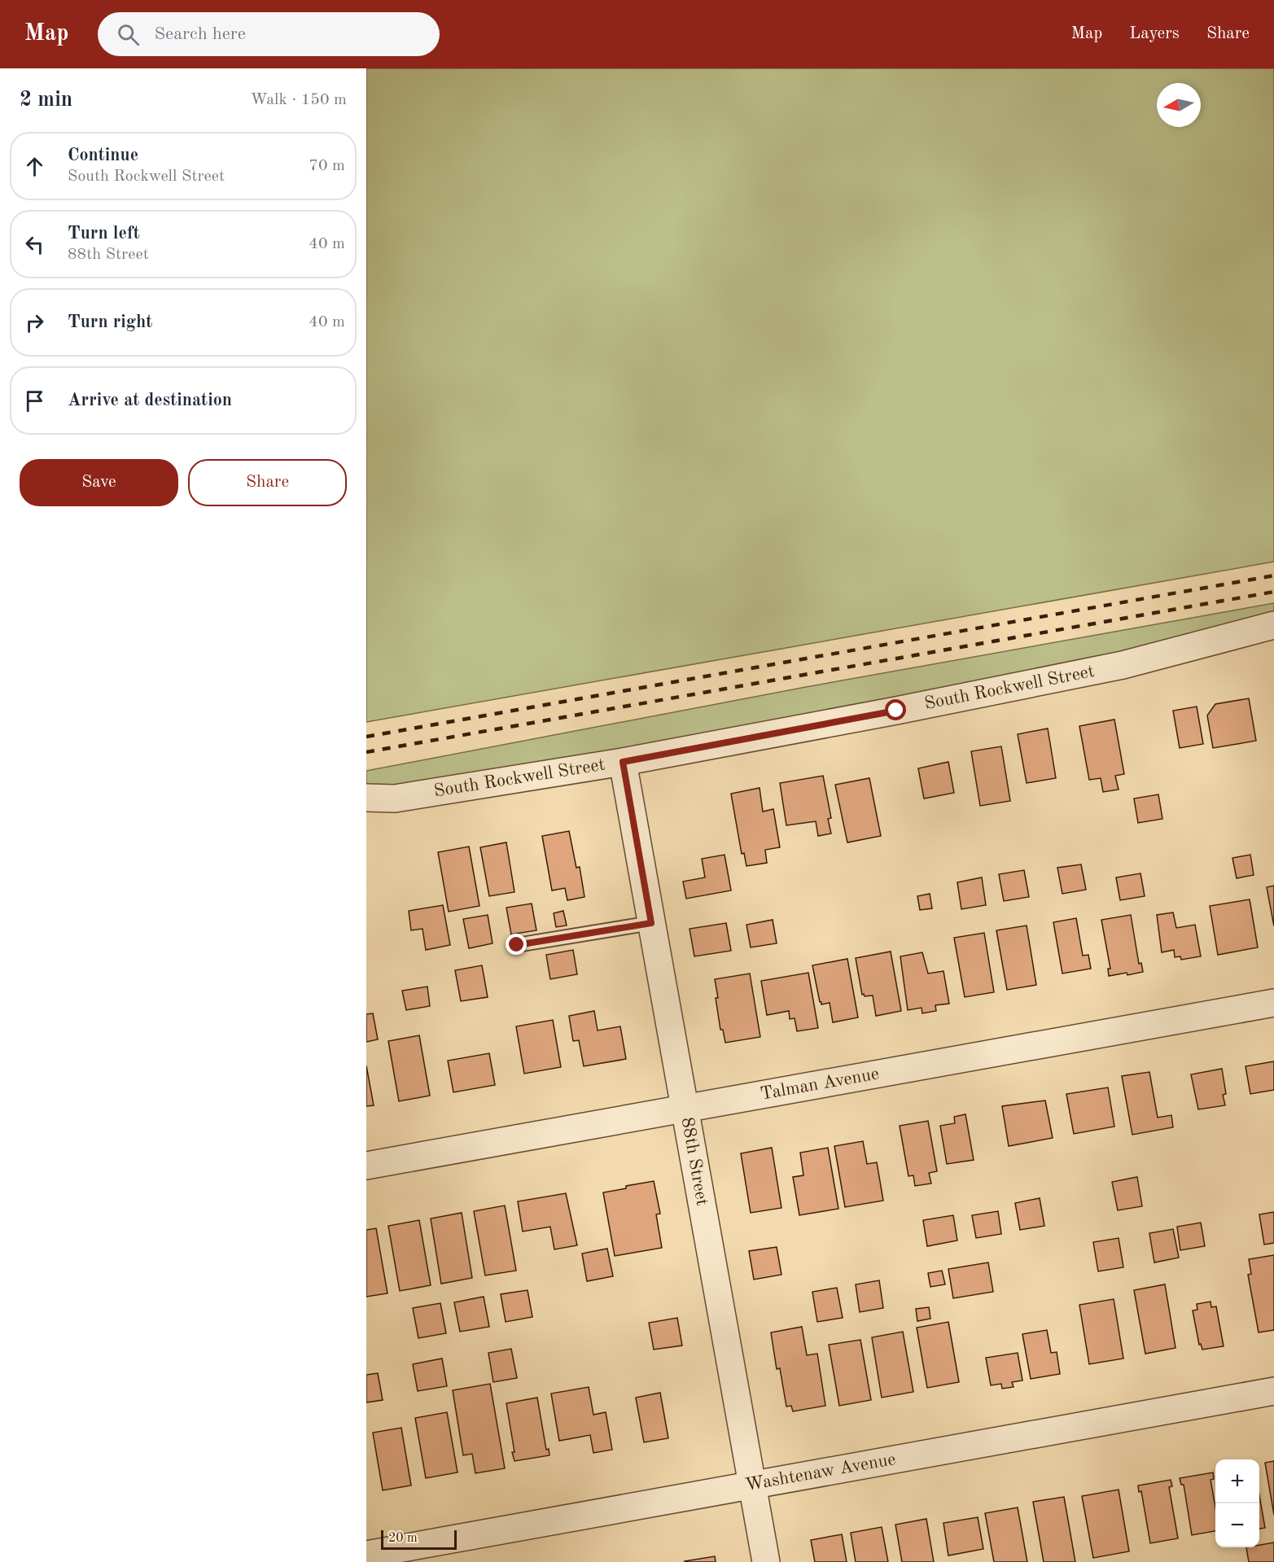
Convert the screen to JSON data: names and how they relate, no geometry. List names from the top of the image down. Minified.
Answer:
{"streets":{"street":["South Rockwell Street","Talman Avenue","88th Street","Washtenaw Avenue"]},"crossings":[["South Rockwell Street","88th Street"],["Talman Avenue","88th Street"],["88th Street","Washtenaw Avenue"]],"scale_bar":"20 m","north":"left","page":{"header":"Map","search":"Search here","nav":["Map","Layers","Share"],"heading":["2 min","Walk · 150 m"],"list":[["Continue","South Rockwell Street","70 m"],["Turn left","88th Street","40 m"],["Turn right","40 m"],"Arrive at destination"],"buttons":["Save","Share"],"map_buttons":["+","−"],"scale":"20 m"}}
